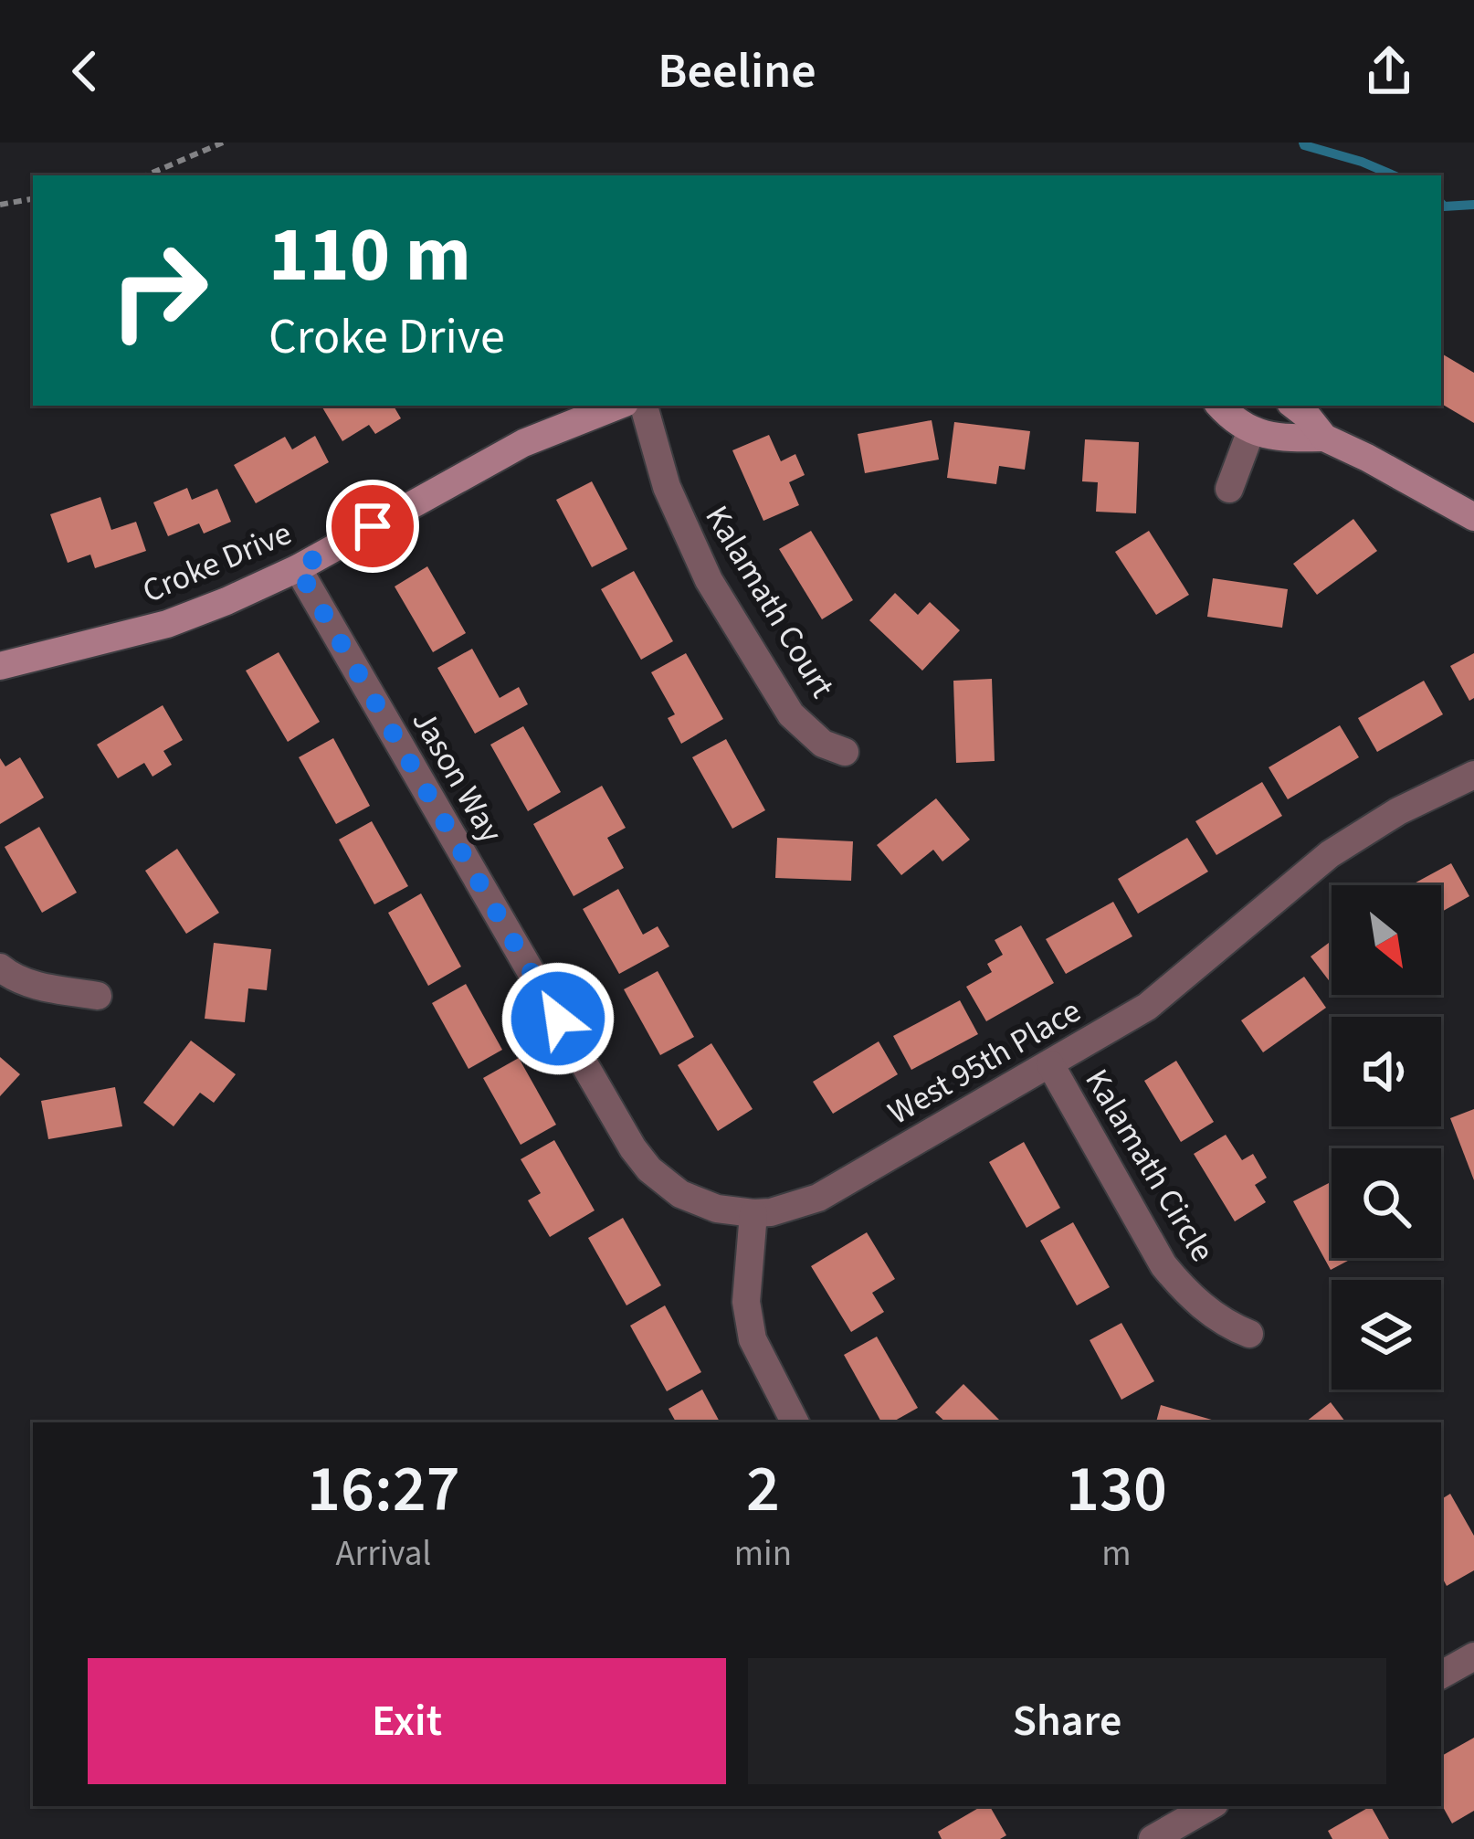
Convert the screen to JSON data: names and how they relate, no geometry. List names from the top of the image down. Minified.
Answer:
{"streets":{"street":["Croke Drive","Kalamath Court","Jason Way","West 95th Place","Kalamath Circle"]},"crossings":[["Croke Drive","Jason Way"],["Jason Way","West 95th Place"],["West 95th Place","Kalamath Circle"]],"north":"bottom right","page":{"header":"Beeline","turn":["110 m","Croke Drive"],"eta":["16:27","Arrival","2","min","130","m"],"buttons":["Exit","Share"]}}
